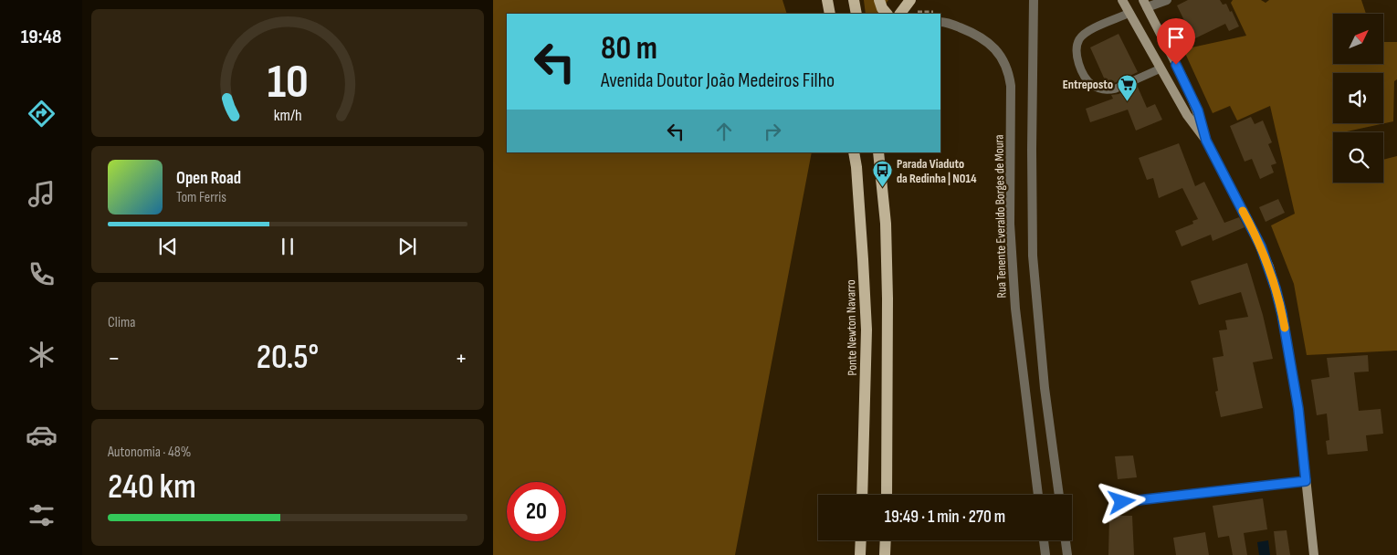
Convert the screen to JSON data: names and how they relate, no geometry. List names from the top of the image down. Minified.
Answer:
{"streets":{"main road":["Ponte Newton Navarro"],"street":["Rua Tenente Everaldo Borges de Moura"]},"places":{"supermarket":["Entreposto"],"bus stop":["Parada Viaduto da Redinha | N014"]},"north":"top right","page":{"tabs":"19:48","turn":["80 m","Avenida Doutor João Medeiros Filho"],"song":["Open Road","Tom Ferris"],"tile":["Clima",["Autonomia · 48%","240 km"]],"heat":["−","20.5°","+"],"limit":"20","trip":"19:49 · 1 min · 270 m","gauge":["10","km/h"]}}
